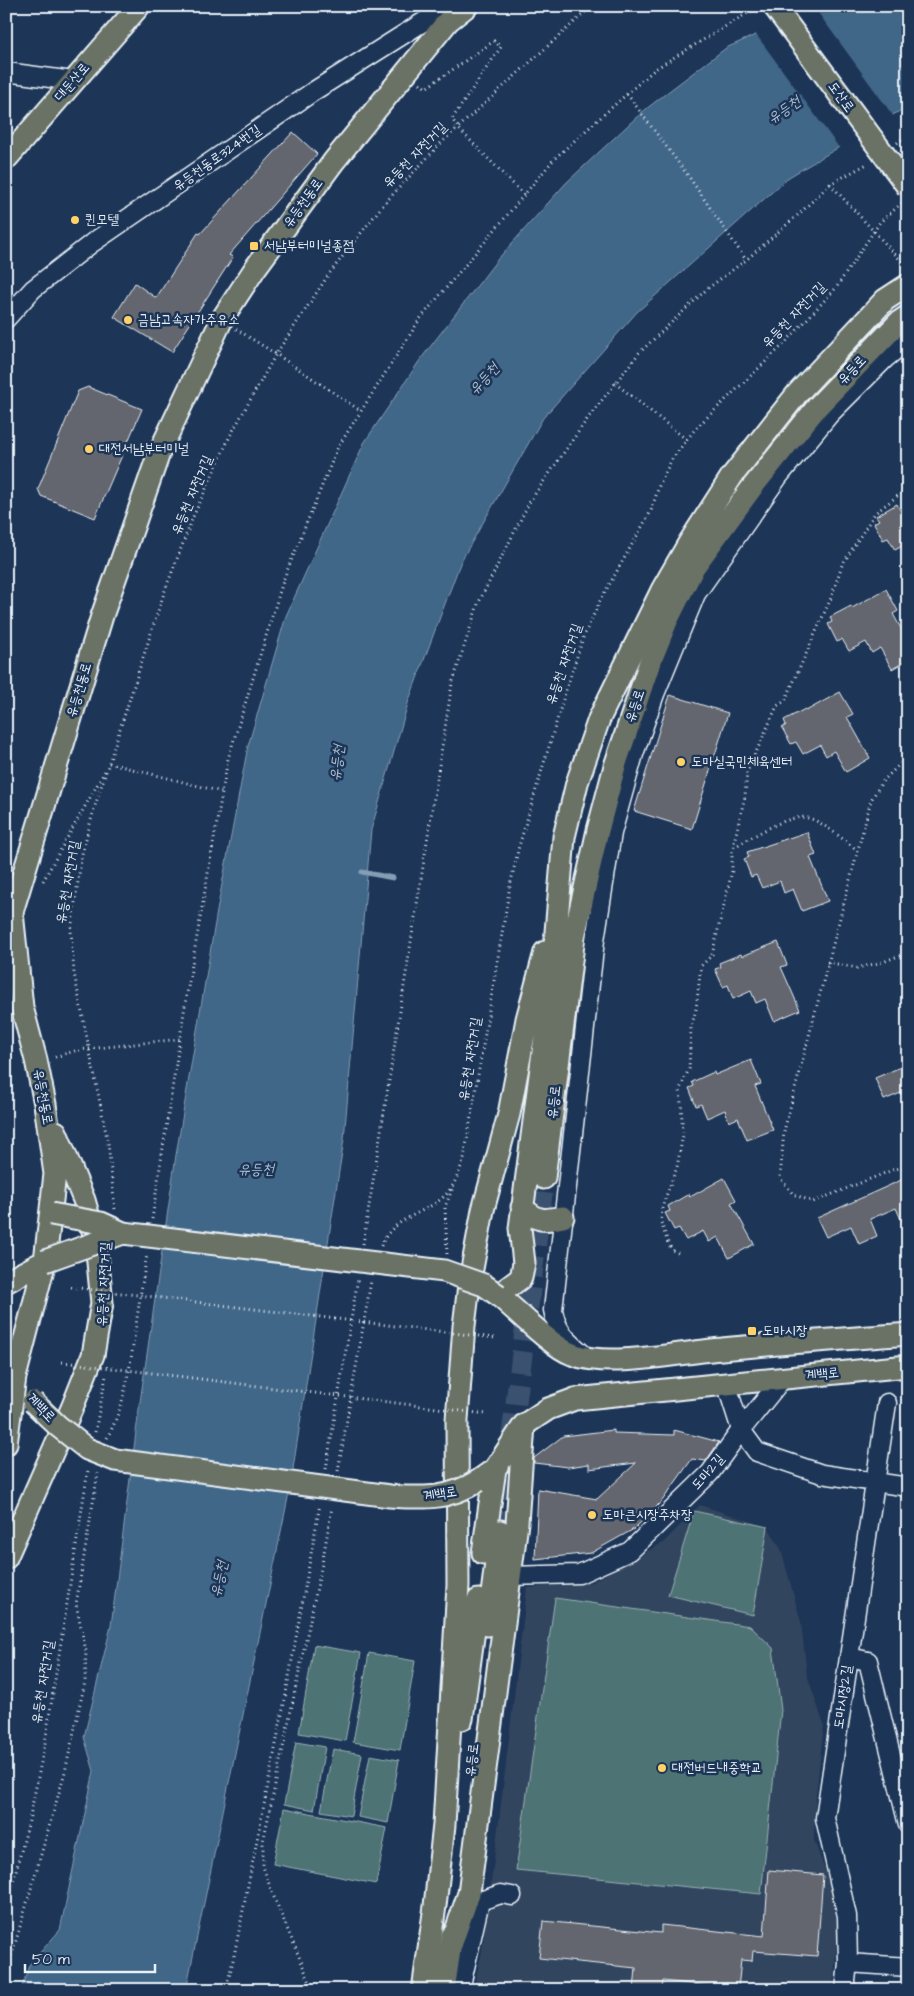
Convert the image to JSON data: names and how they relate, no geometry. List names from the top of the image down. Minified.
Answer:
{"streets":{"main road":["대둔산로","도산로","유등천동로","유등로","계백로"],"street":["유등천동로324번길","도마2길","도마시장2길"],"path":["유등천 자전거길"]},"crossings":[["도산로","유등천 자전거길"],["유등천동로324번길","유등천동로"],["유등천동로","계백로"],["계백로","도마2길"]],"water":["유등천"],"places":{"other":["퀸모텔","금남고속자가주유소","대전서남부터미널","도마실국민체육센터","도마큰시장주차장","대전버드내중학교"],"transit":["서남부터미널종점","도마시장"]},"scale_bar":"50 m"}
